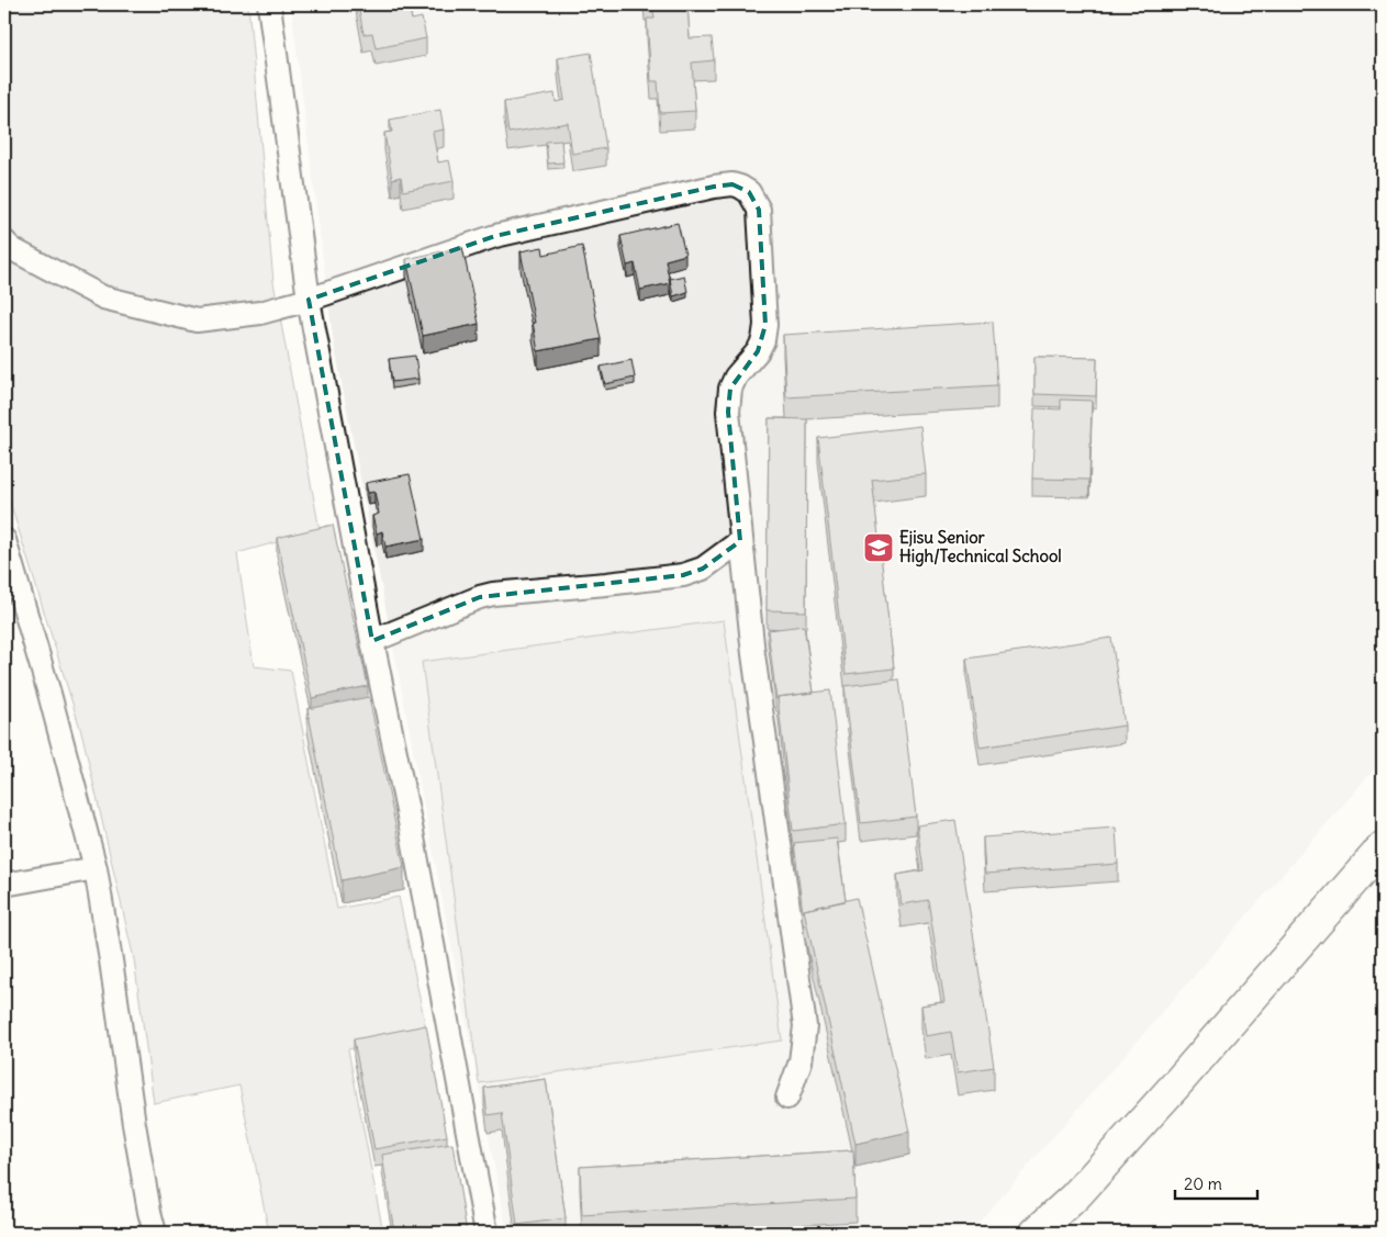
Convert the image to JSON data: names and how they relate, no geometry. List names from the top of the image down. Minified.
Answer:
{"places":{"school or university":["Ejisu Senior High/Technical School"]},"scale_bar":"20 m"}
